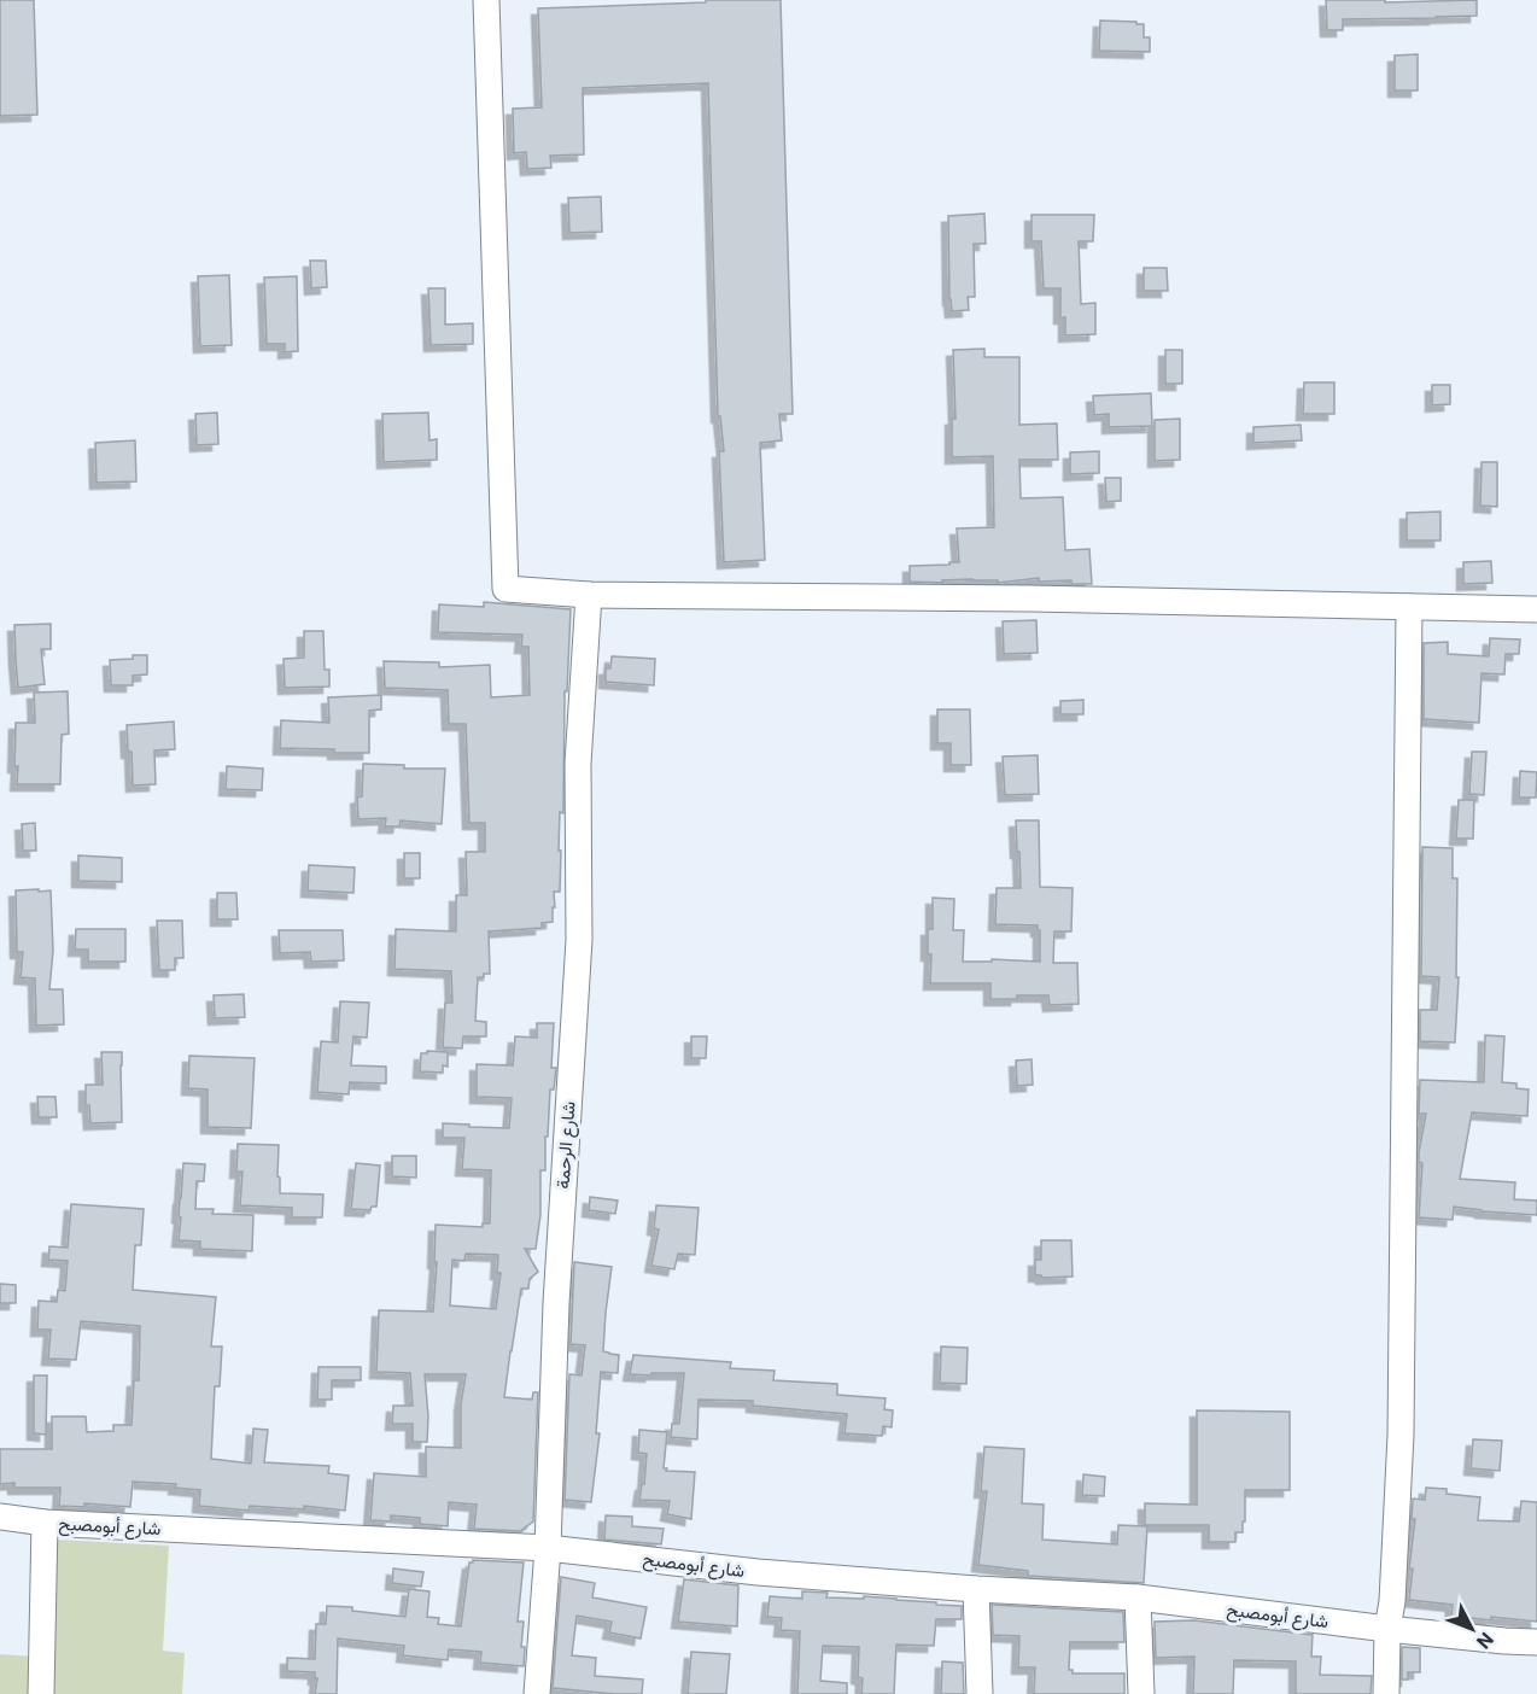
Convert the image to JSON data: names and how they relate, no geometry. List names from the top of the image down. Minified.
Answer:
{"streets":{"street":["شارع الرحمة","شارع أبومصبح"]},"crossings":[["شارع الرحمة","شارع أبومصبح"]],"north":"bottom right"}
